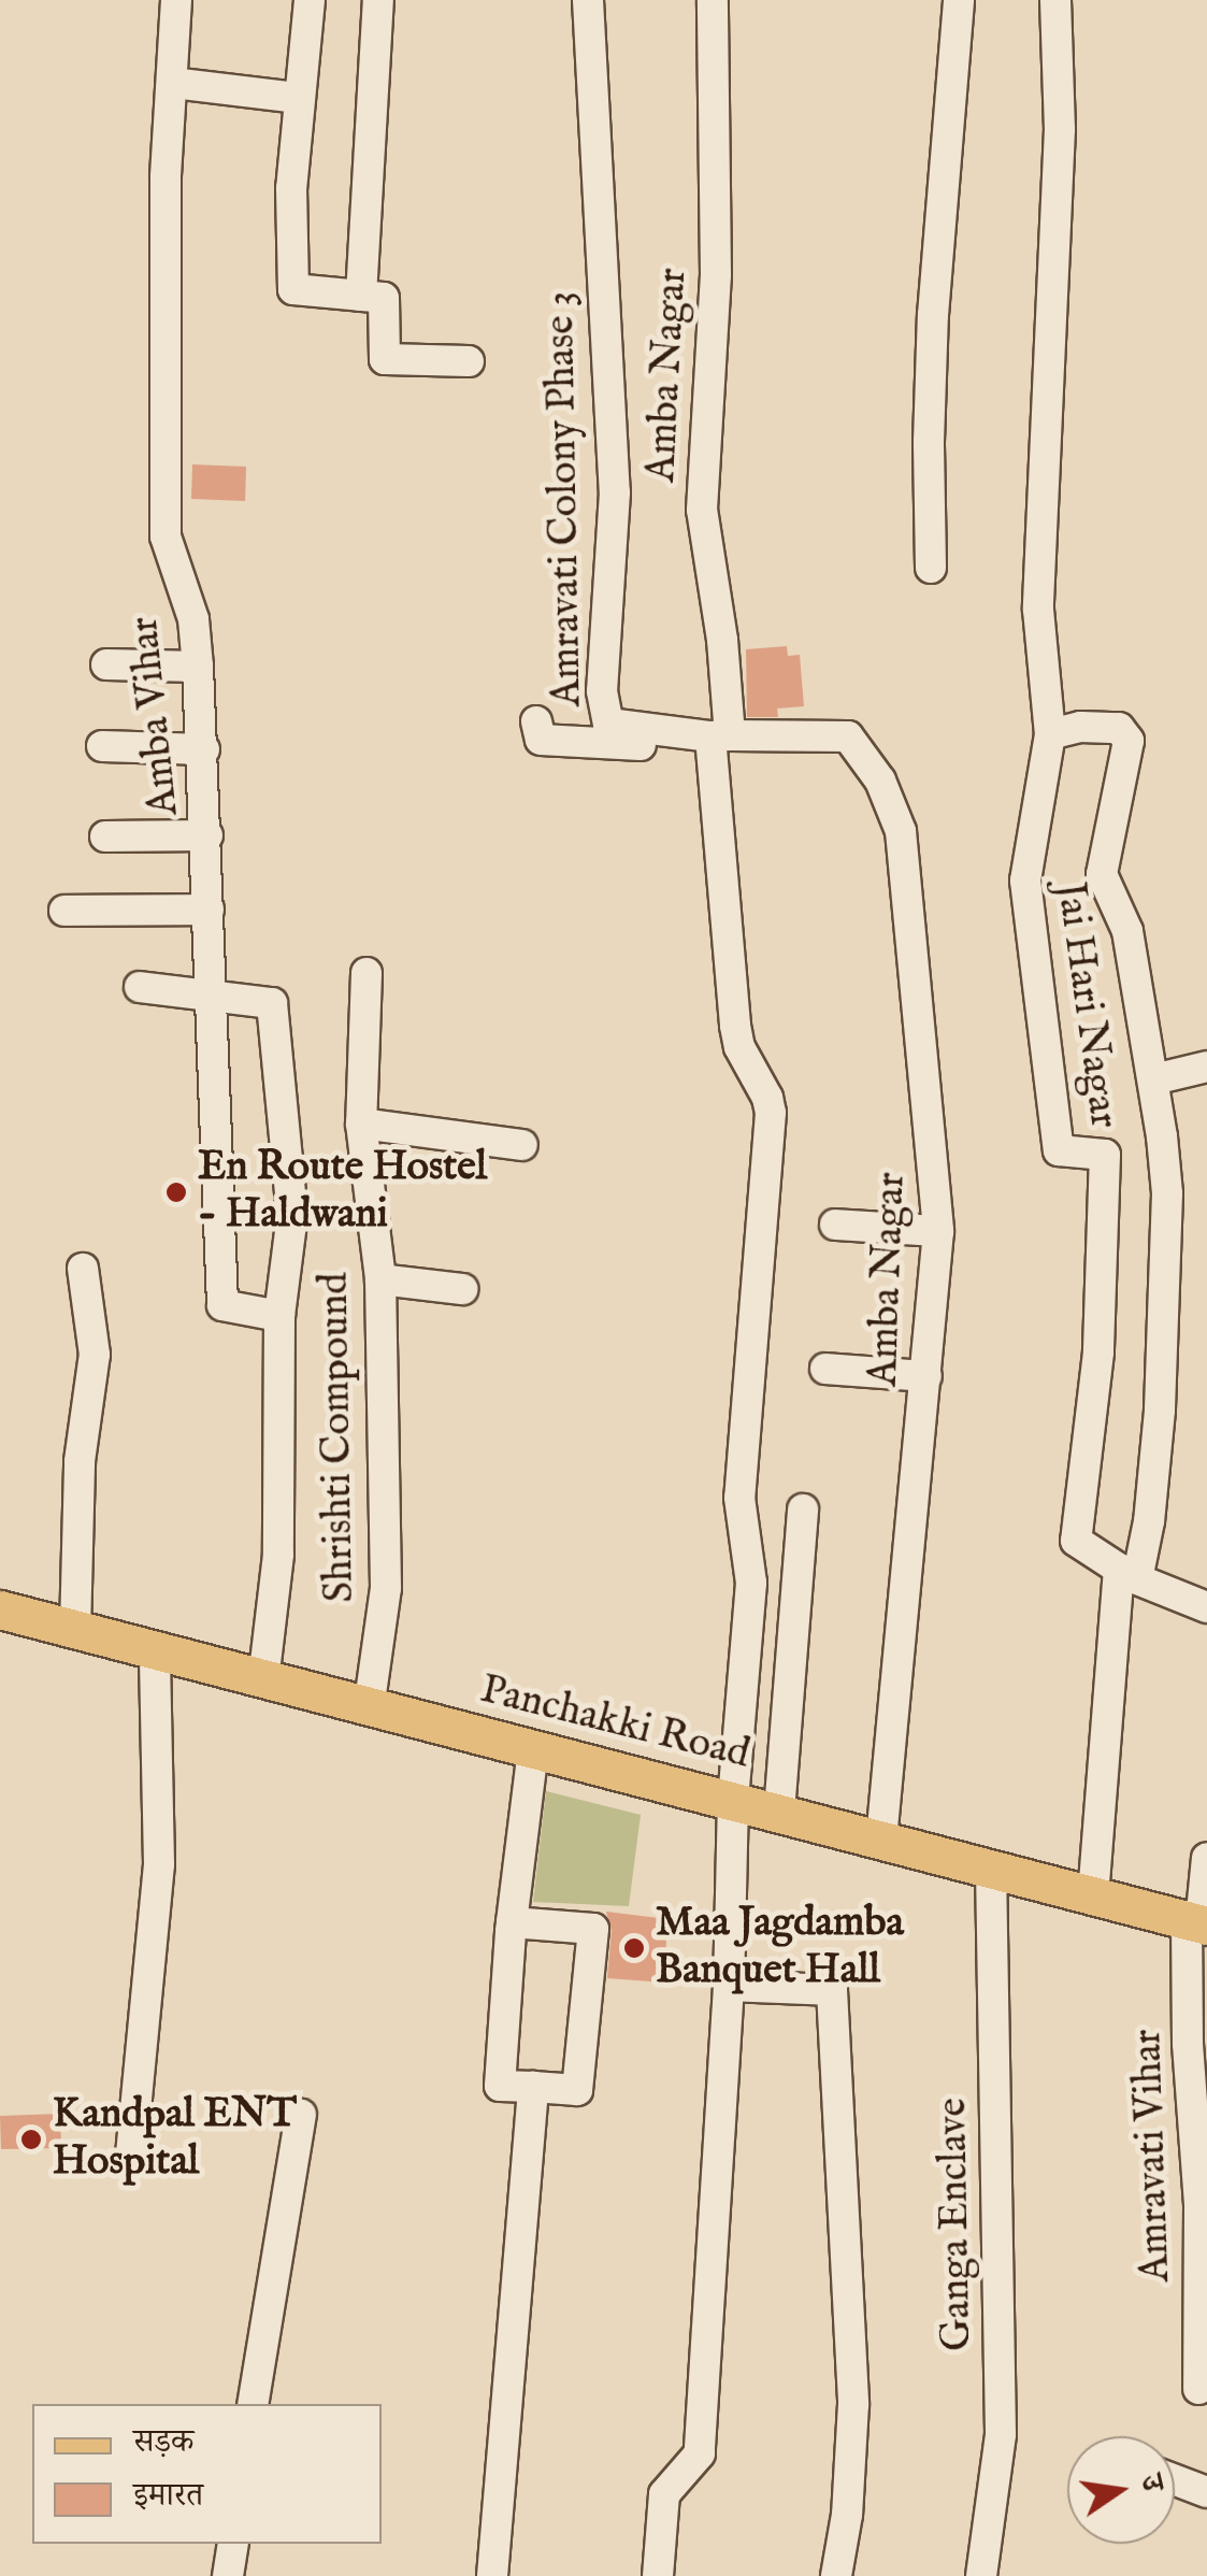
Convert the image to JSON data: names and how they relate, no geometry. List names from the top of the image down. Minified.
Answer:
{"streets":{"main road":["Panchakki Road"],"street":["Amba Nagar","Amravati Colony Phase 3","Amba Vihar","Jai Hari Nagar","Shrishti Compound","Amravati Vihar","Ganga Enclave"]},"crossings":[["Amba Nagar","Amravati Colony Phase 3"],["Amba Nagar","Panchakki Road"],["Shrishti Compound","Panchakki Road"],["Panchakki Road","Amravati Vihar"],["Panchakki Road","Ganga Enclave"]],"places":["En Route Hostel - Haldwani","Maa Jagdamba Banquet Hall","Kandpal ENT Hospital"],"legend":["सड़क","इमारत"],"north":"right"}
